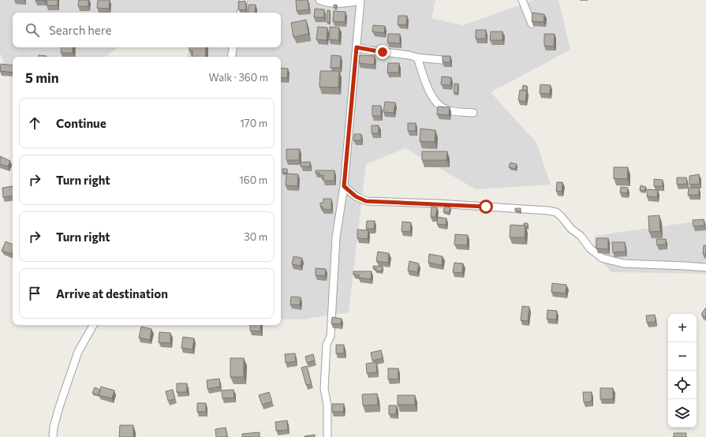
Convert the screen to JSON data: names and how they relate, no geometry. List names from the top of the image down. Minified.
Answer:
{"page":{"search":"Search here","heading":["5 min","Walk · 360 m"],"list":[["Continue","170 m"],["Turn right","160 m"],["Turn right","30 m"],"Arrive at destination"],"map_buttons":["+","−"]}}
